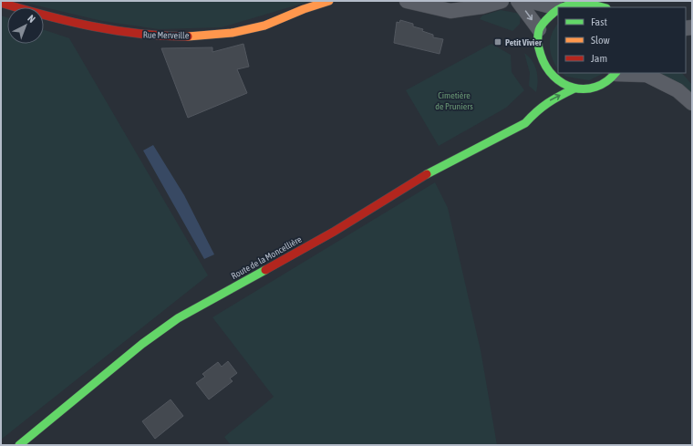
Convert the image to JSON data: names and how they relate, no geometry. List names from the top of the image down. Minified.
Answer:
{"streets":{"street":["Rue Merveille","Route de la Moncellière"]},"parks":["Cimetière de Pruniers"],"places":{"transit":["Petit Vivier"]},"legend":["Fast","Slow","Jam"],"north":"top right"}
